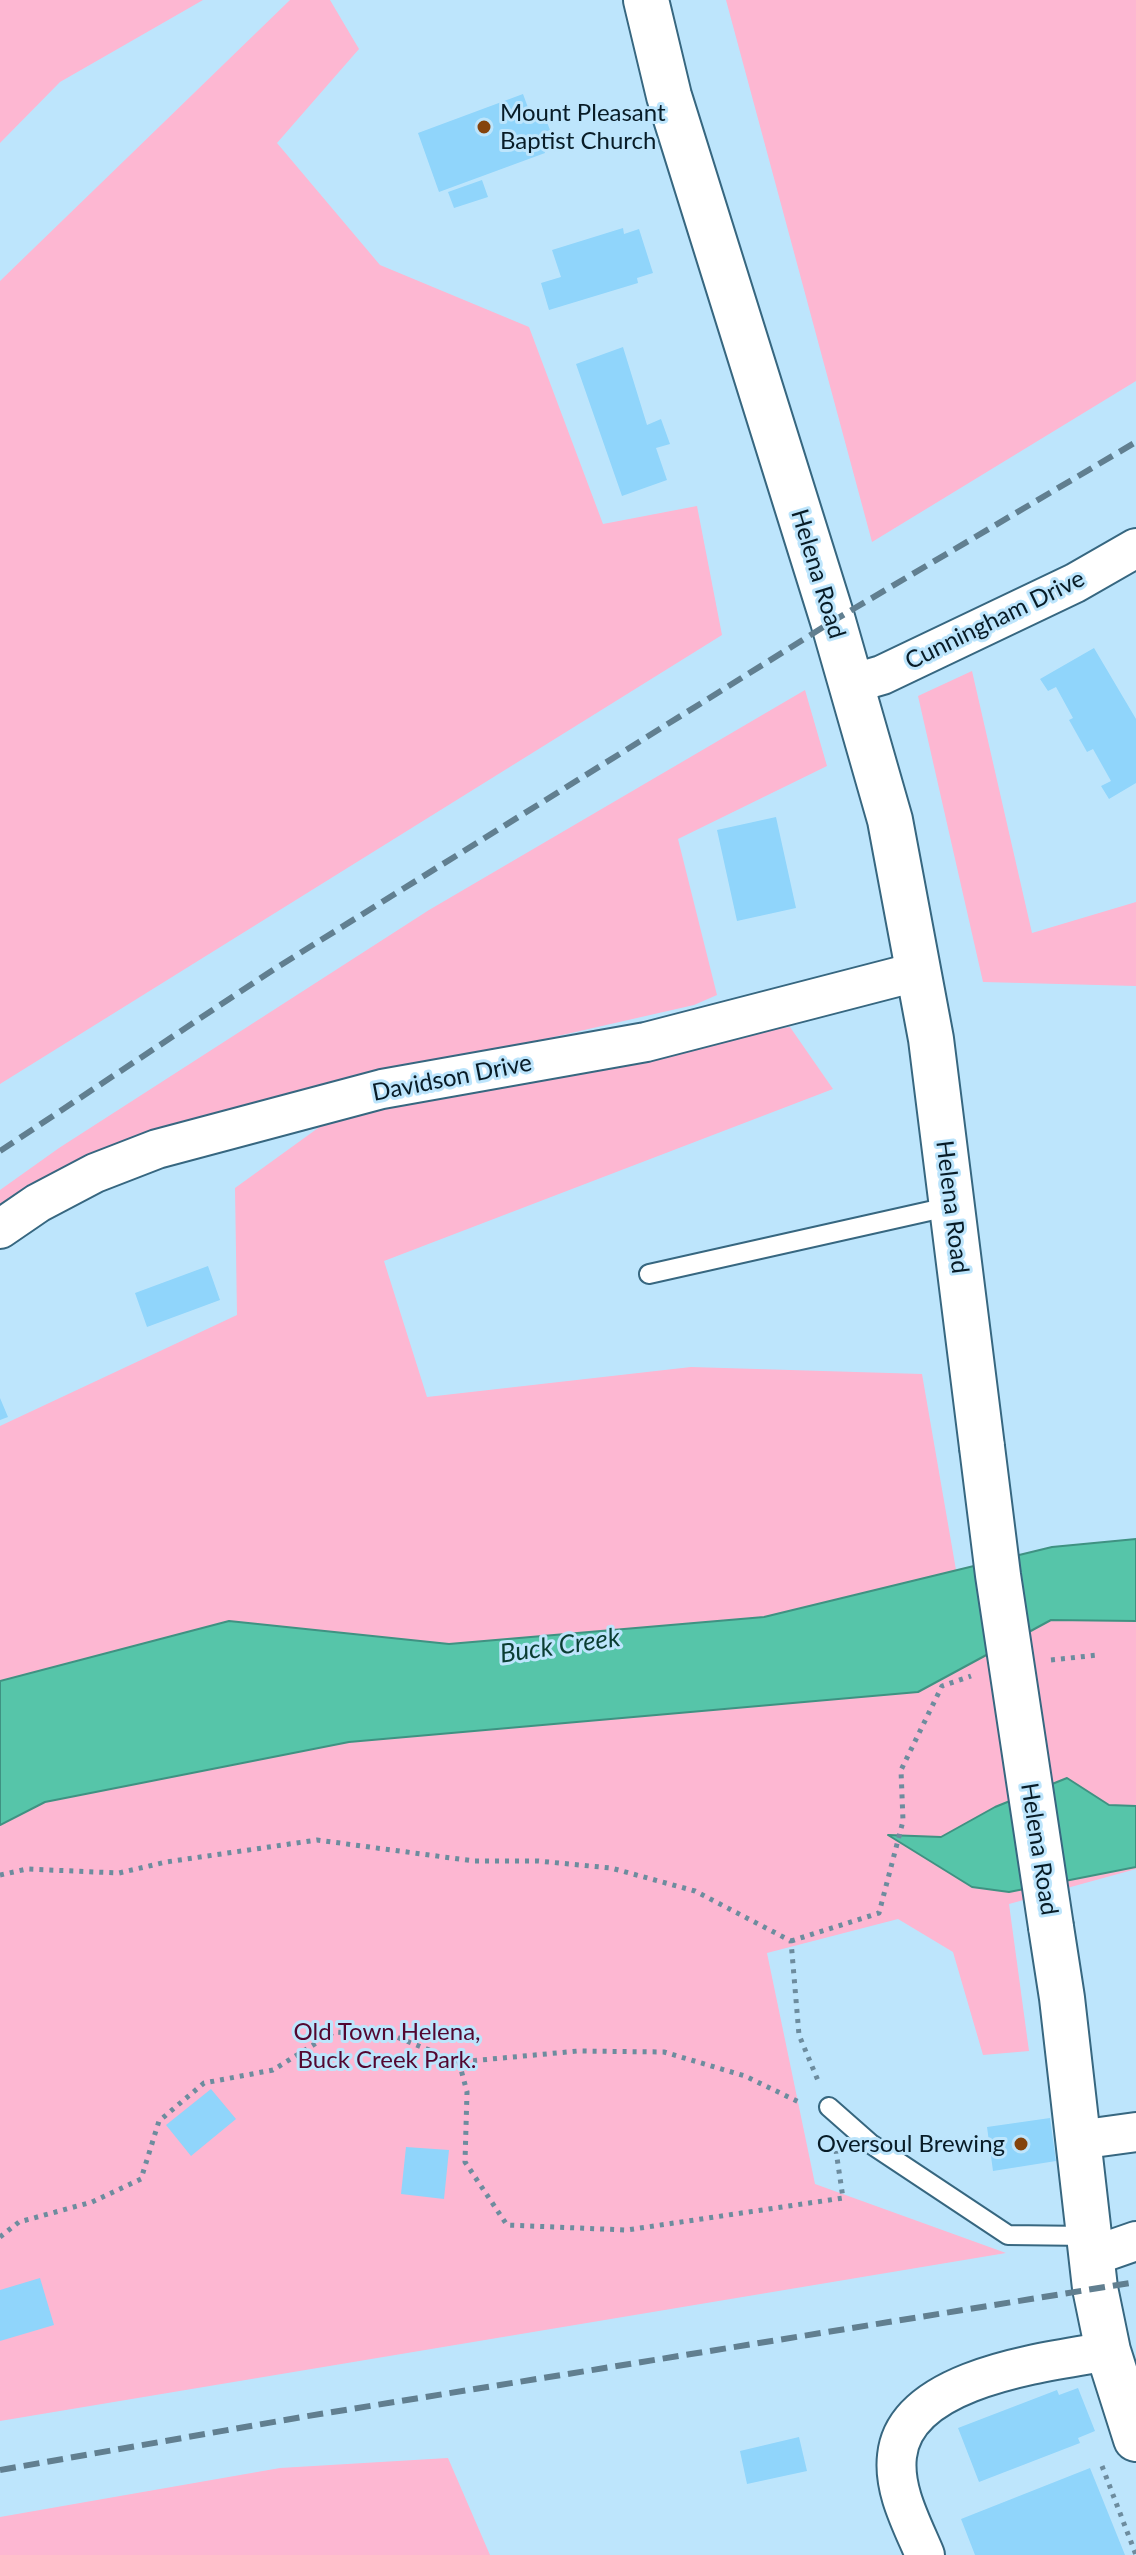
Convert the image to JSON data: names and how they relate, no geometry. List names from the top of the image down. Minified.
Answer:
{"streets":{"main road":["Helena Road"],"street":["Cunningham Drive","Davidson Drive"]},"crossings":[["Helena Road","Cunningham Drive"],["Helena Road","Davidson Drive"]],"water":["Buck Creek"],"parks":["Old Town Helena, Buck Creek Park."],"places":["Mount Pleasant Baptist Church","Oversoul Brewing"]}
